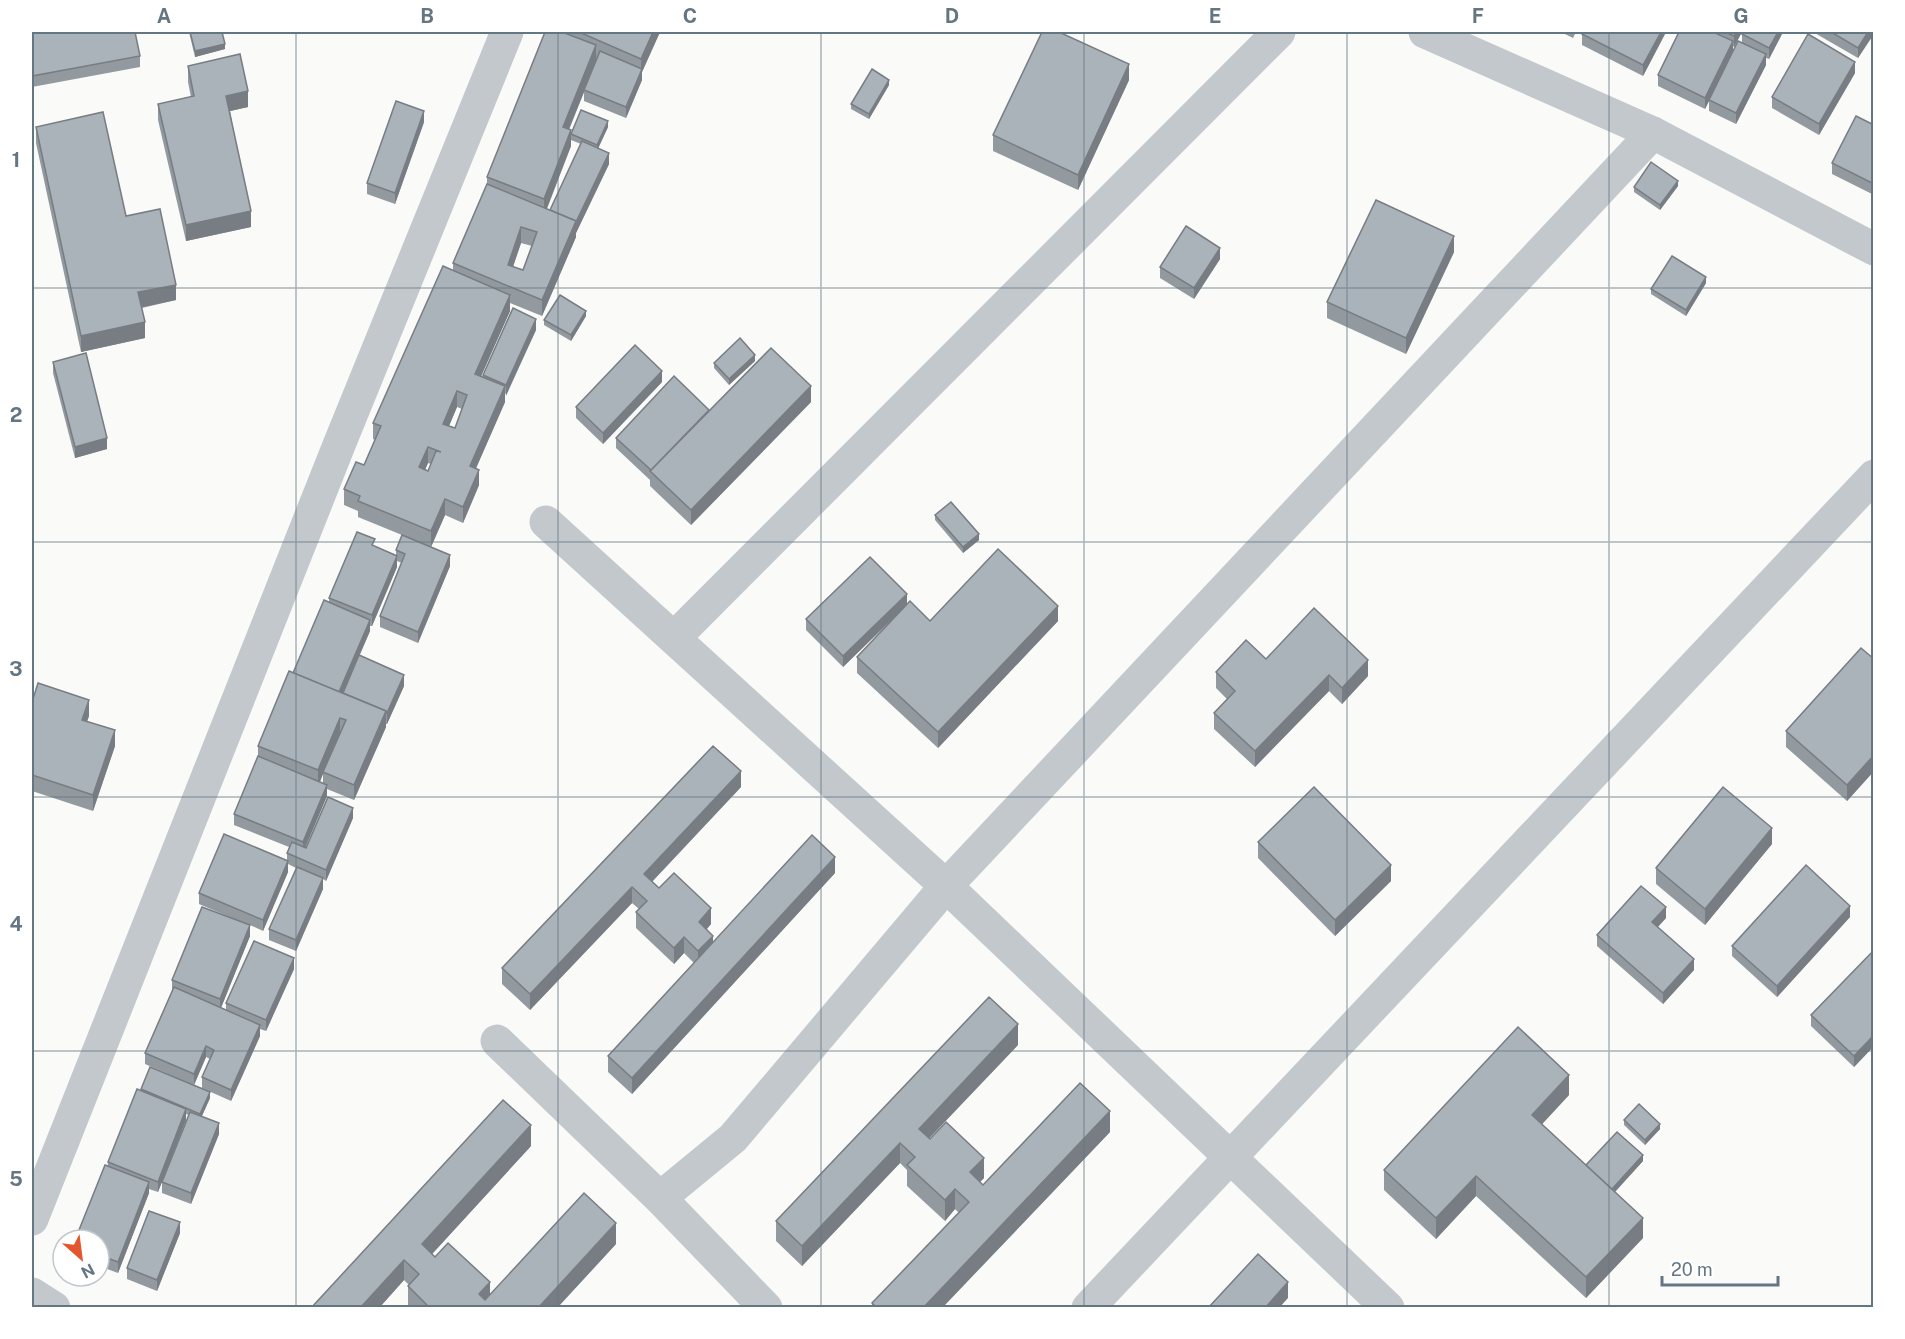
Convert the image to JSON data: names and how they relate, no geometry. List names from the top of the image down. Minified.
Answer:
{"scale_bar":"20 m","north":"bottom right","grid":{"columns":["A","B","C","D","E","F","G"],"rows":["1","2","3","4","5"]}}
